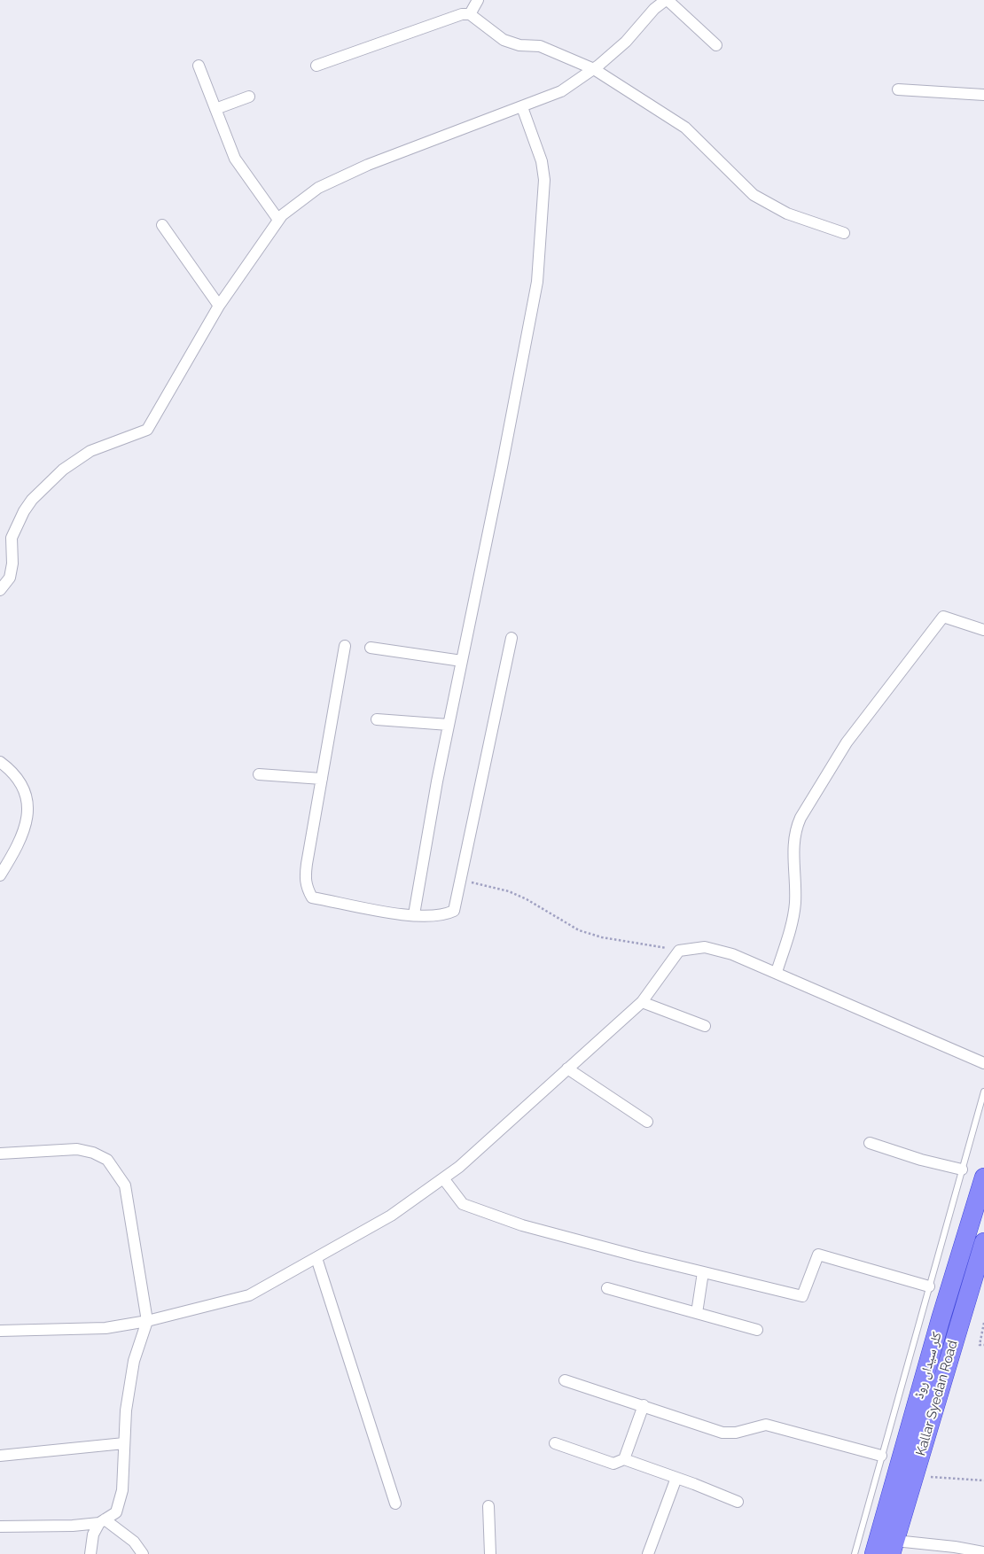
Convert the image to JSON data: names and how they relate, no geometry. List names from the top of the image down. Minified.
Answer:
{"streets":{"highway":["کلر سیداں روڈ","Kallar Syedan Road"]}}
